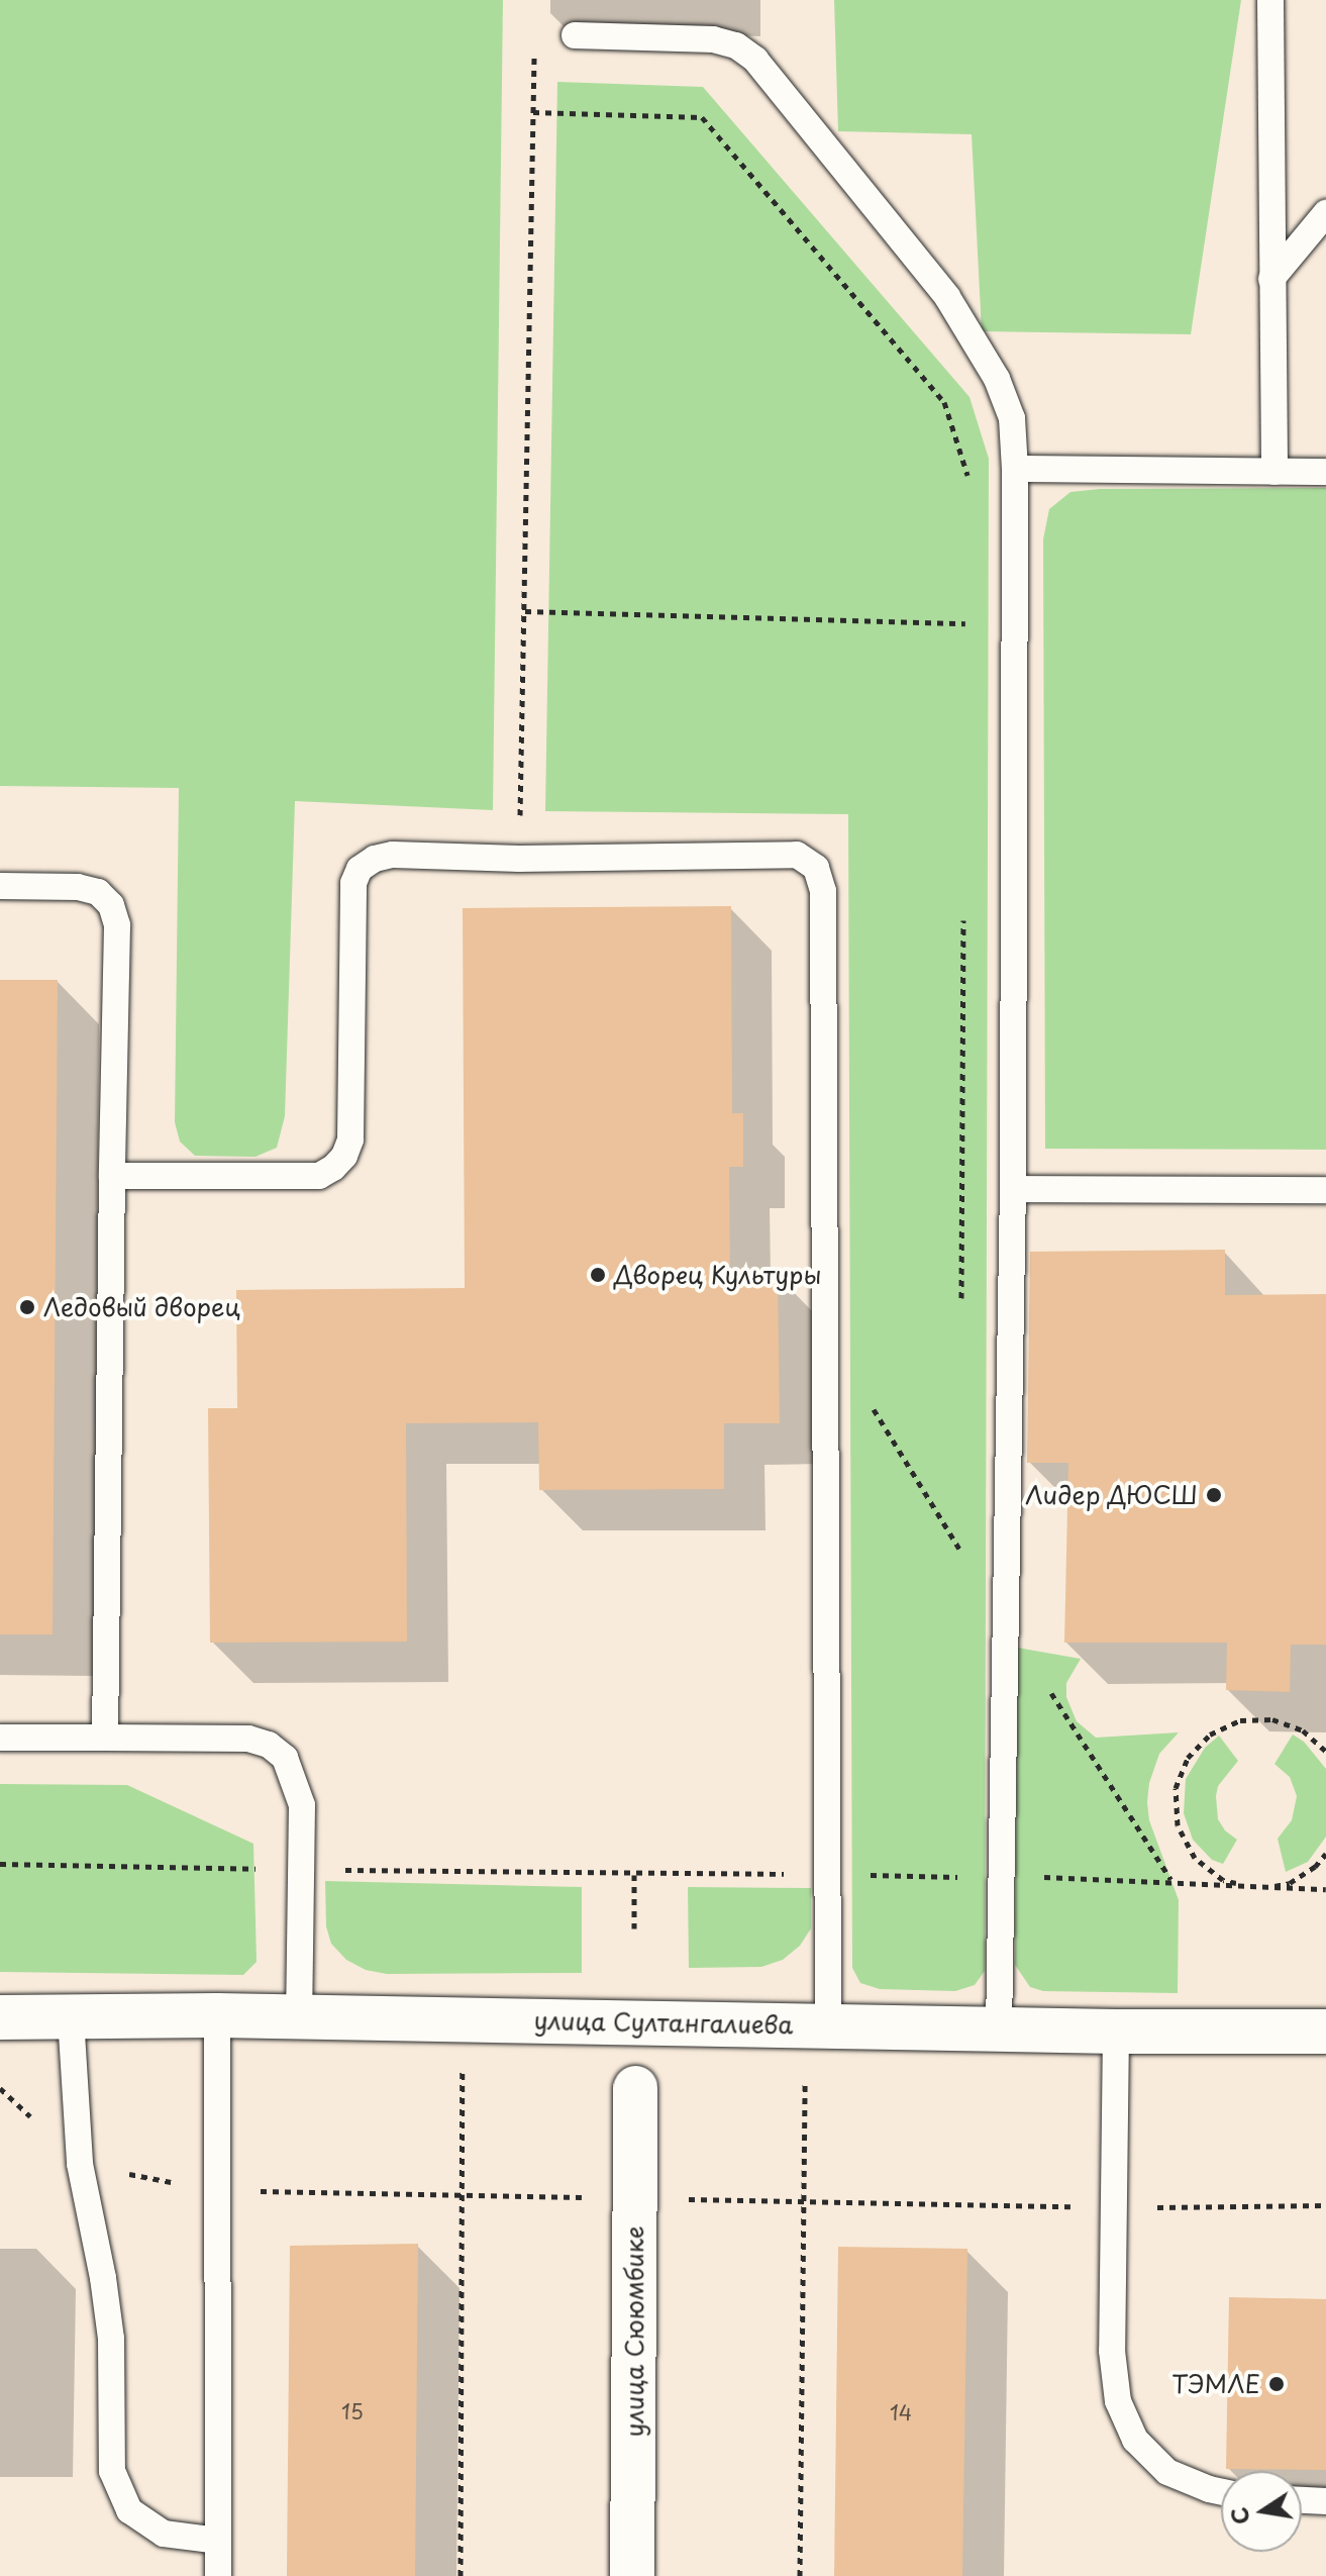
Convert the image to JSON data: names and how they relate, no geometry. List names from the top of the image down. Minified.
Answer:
{"streets":{"street":["улица Султангалиева","улица Сююмбике"]},"places":["Дворец Культуры","Ледовый дворец","Лидер ДЮСШ","ТЭМЛЕ"],"house_numbers":["15","14"],"north":"left"}
